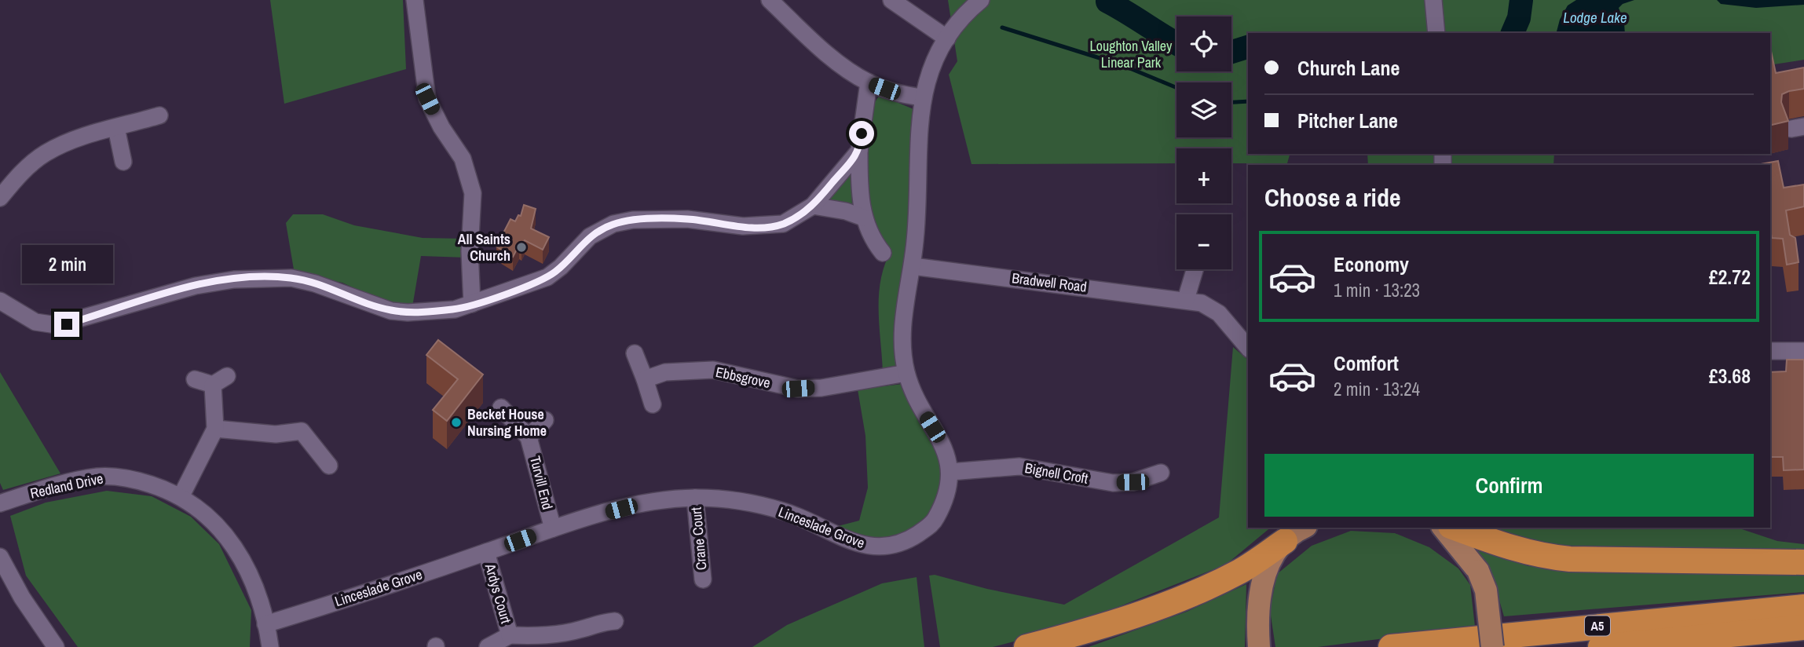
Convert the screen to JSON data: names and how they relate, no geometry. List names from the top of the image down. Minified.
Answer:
{"streets":{"highway":["A5"],"street":["Bradwell Road","Ebbsgrove","Bignell Croft","Turvill End","Redland Drive","Linceslade Grove","Crane Court","Ardys Court"]},"crossings":[["Bradwell Road","Linceslade Grove"],["Ebbsgrove","Linceslade Grove"],["Bignell Croft","Linceslade Grove"],["Turvill End","Linceslade Grove"],["Redland Drive","Linceslade Grove"],["Linceslade Grove","Crane Court"],["Linceslade Grove","Ardys Court"]],"water":["Lodge Lake"],"parks":["Loughton Valley Linear Park"],"places":["All Saints Church","Becket House Nursing Home"],"page":{"map_buttons":["+","−"],"banner":["Church Lane","Pitcher Lane"],"heading":"Choose a ride","list":[{"name":"Economy","note":"1 min · 13:23","value":"£2.72"},{"name":"Comfort","note":"2 min · 13:24","value":"£3.68"}],"bubble":"2 min","buttons":"Confirm"}}
